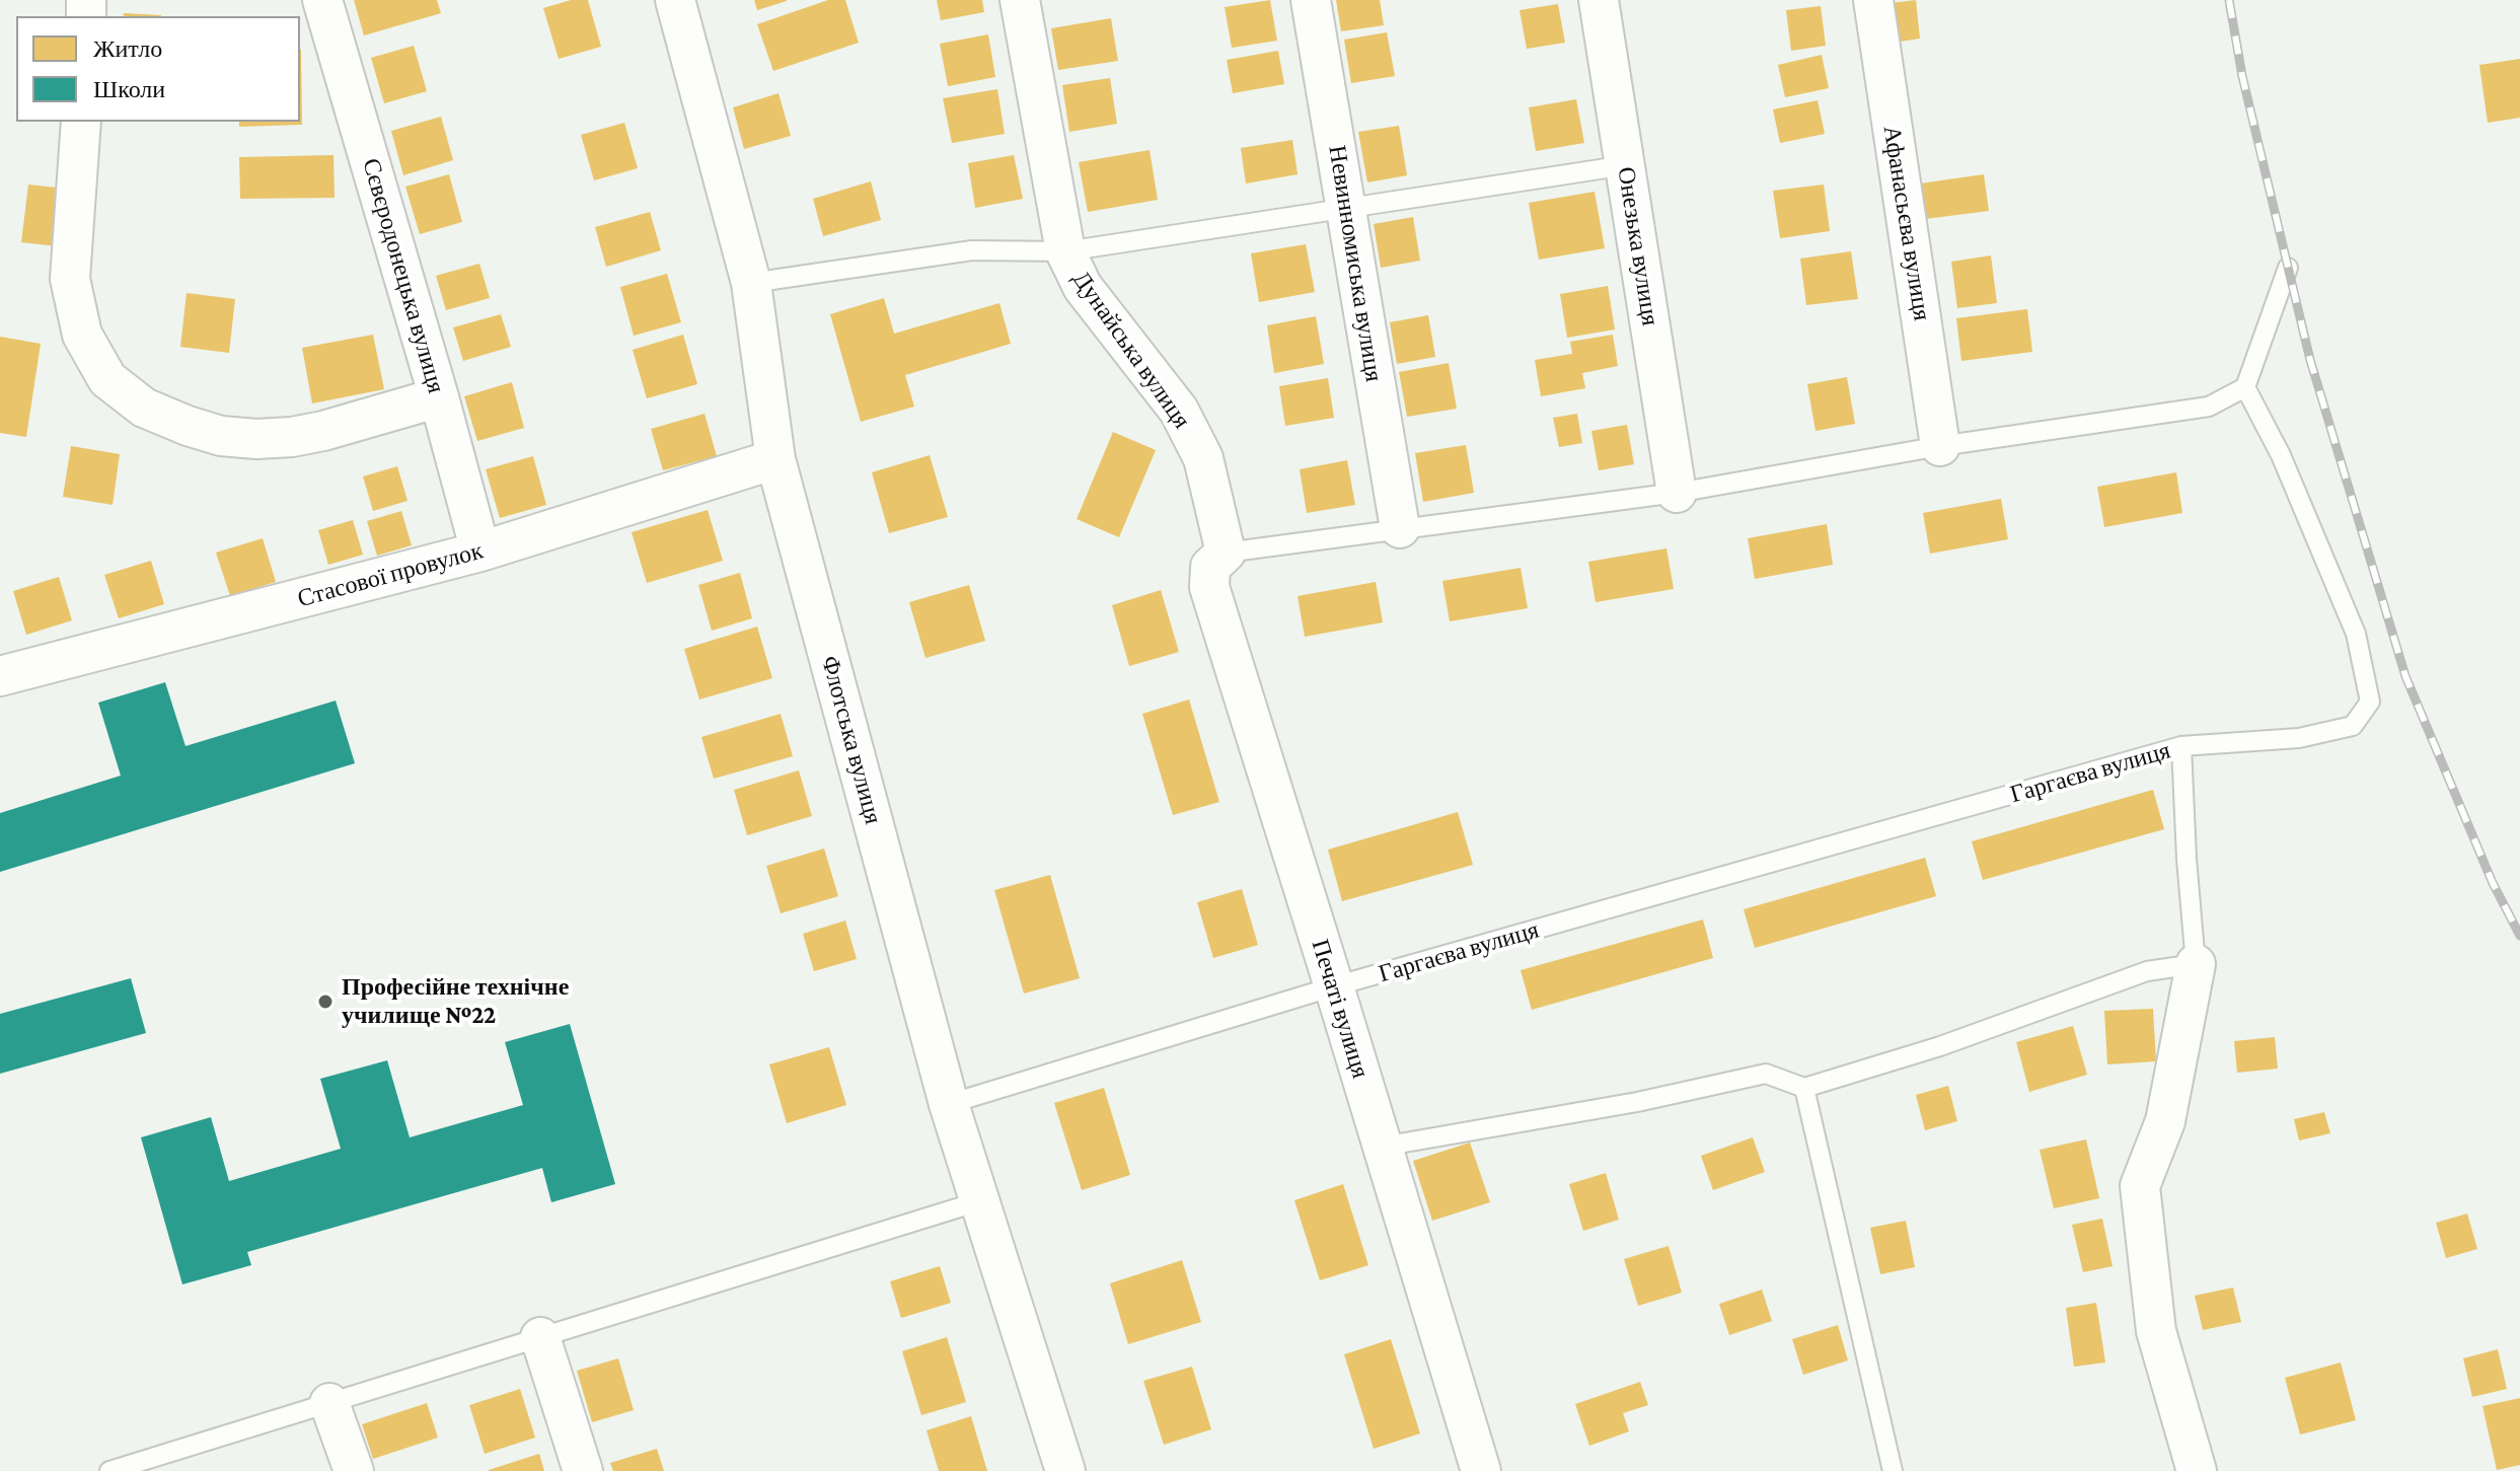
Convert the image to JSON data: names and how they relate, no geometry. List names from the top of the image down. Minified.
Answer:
{"streets":{"street":["Афанасьєва вулиця","Онезька вулиця","Невинномиська вулиця","Сєвєродонецька вулиця","Дунайська вулиця","Стасової провулок","Флотська вулиця","Гаргаєва вулиця","Печаті вулиця"]},"crossings":[["Сєвєродонецька вулиця","Стасової провулок"],["Дунайська вулиця","Печаті вулиця"],["Стасової провулок","Флотська вулиця"],["Флотська вулиця","Гаргаєва вулиця"],["Гаргаєва вулиця","Печаті вулиця"]],"places":["Професійне технічне училище №22"],"legend":["Житло","Школи"]}
